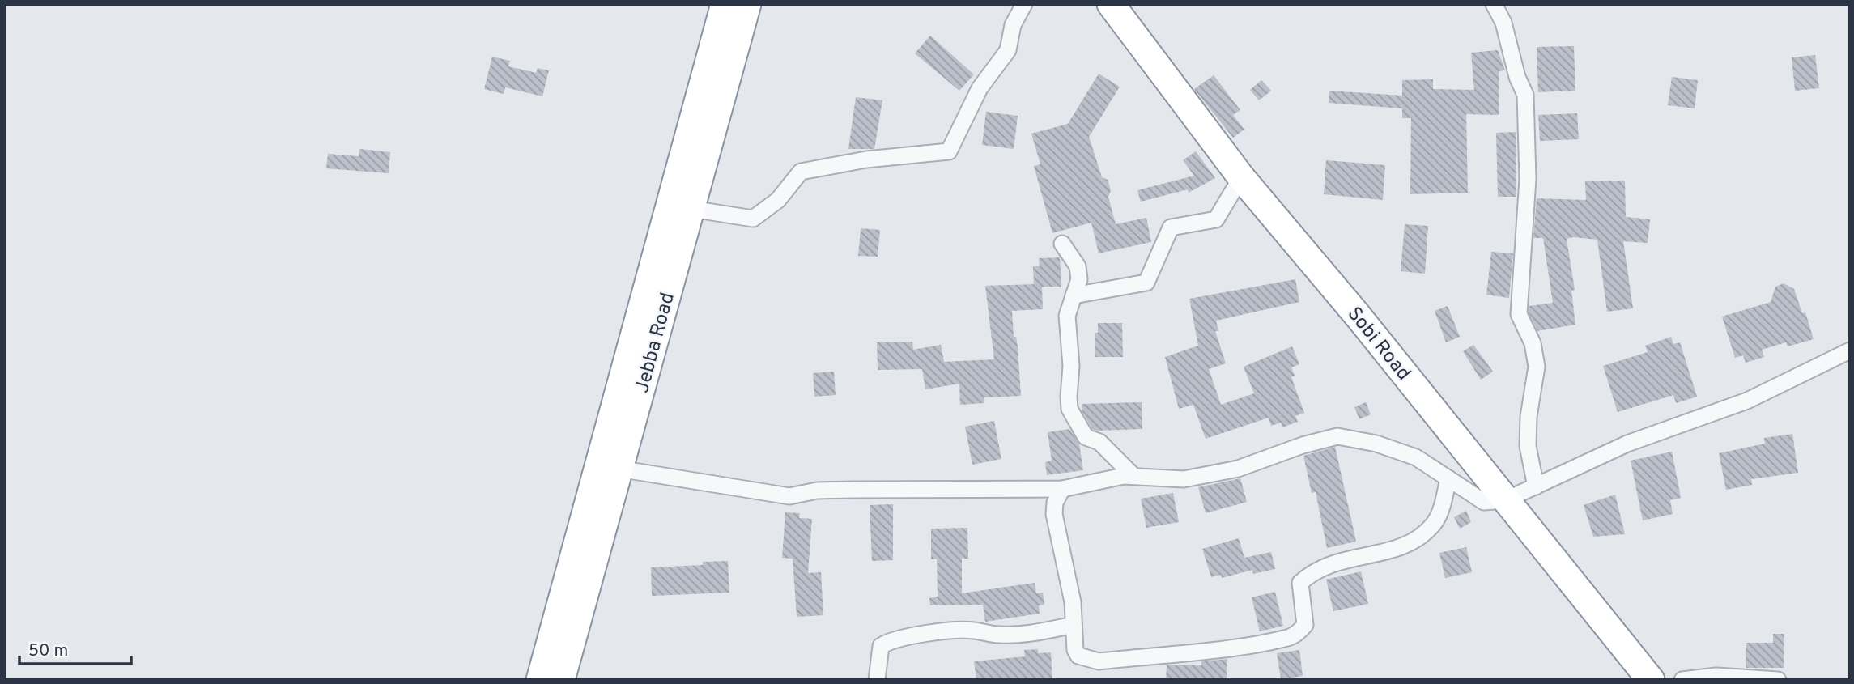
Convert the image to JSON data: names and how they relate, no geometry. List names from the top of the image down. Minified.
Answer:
{"streets":{"highway":["Jebba Road","Sobi Road"]},"scale_bar":"50 m"}
